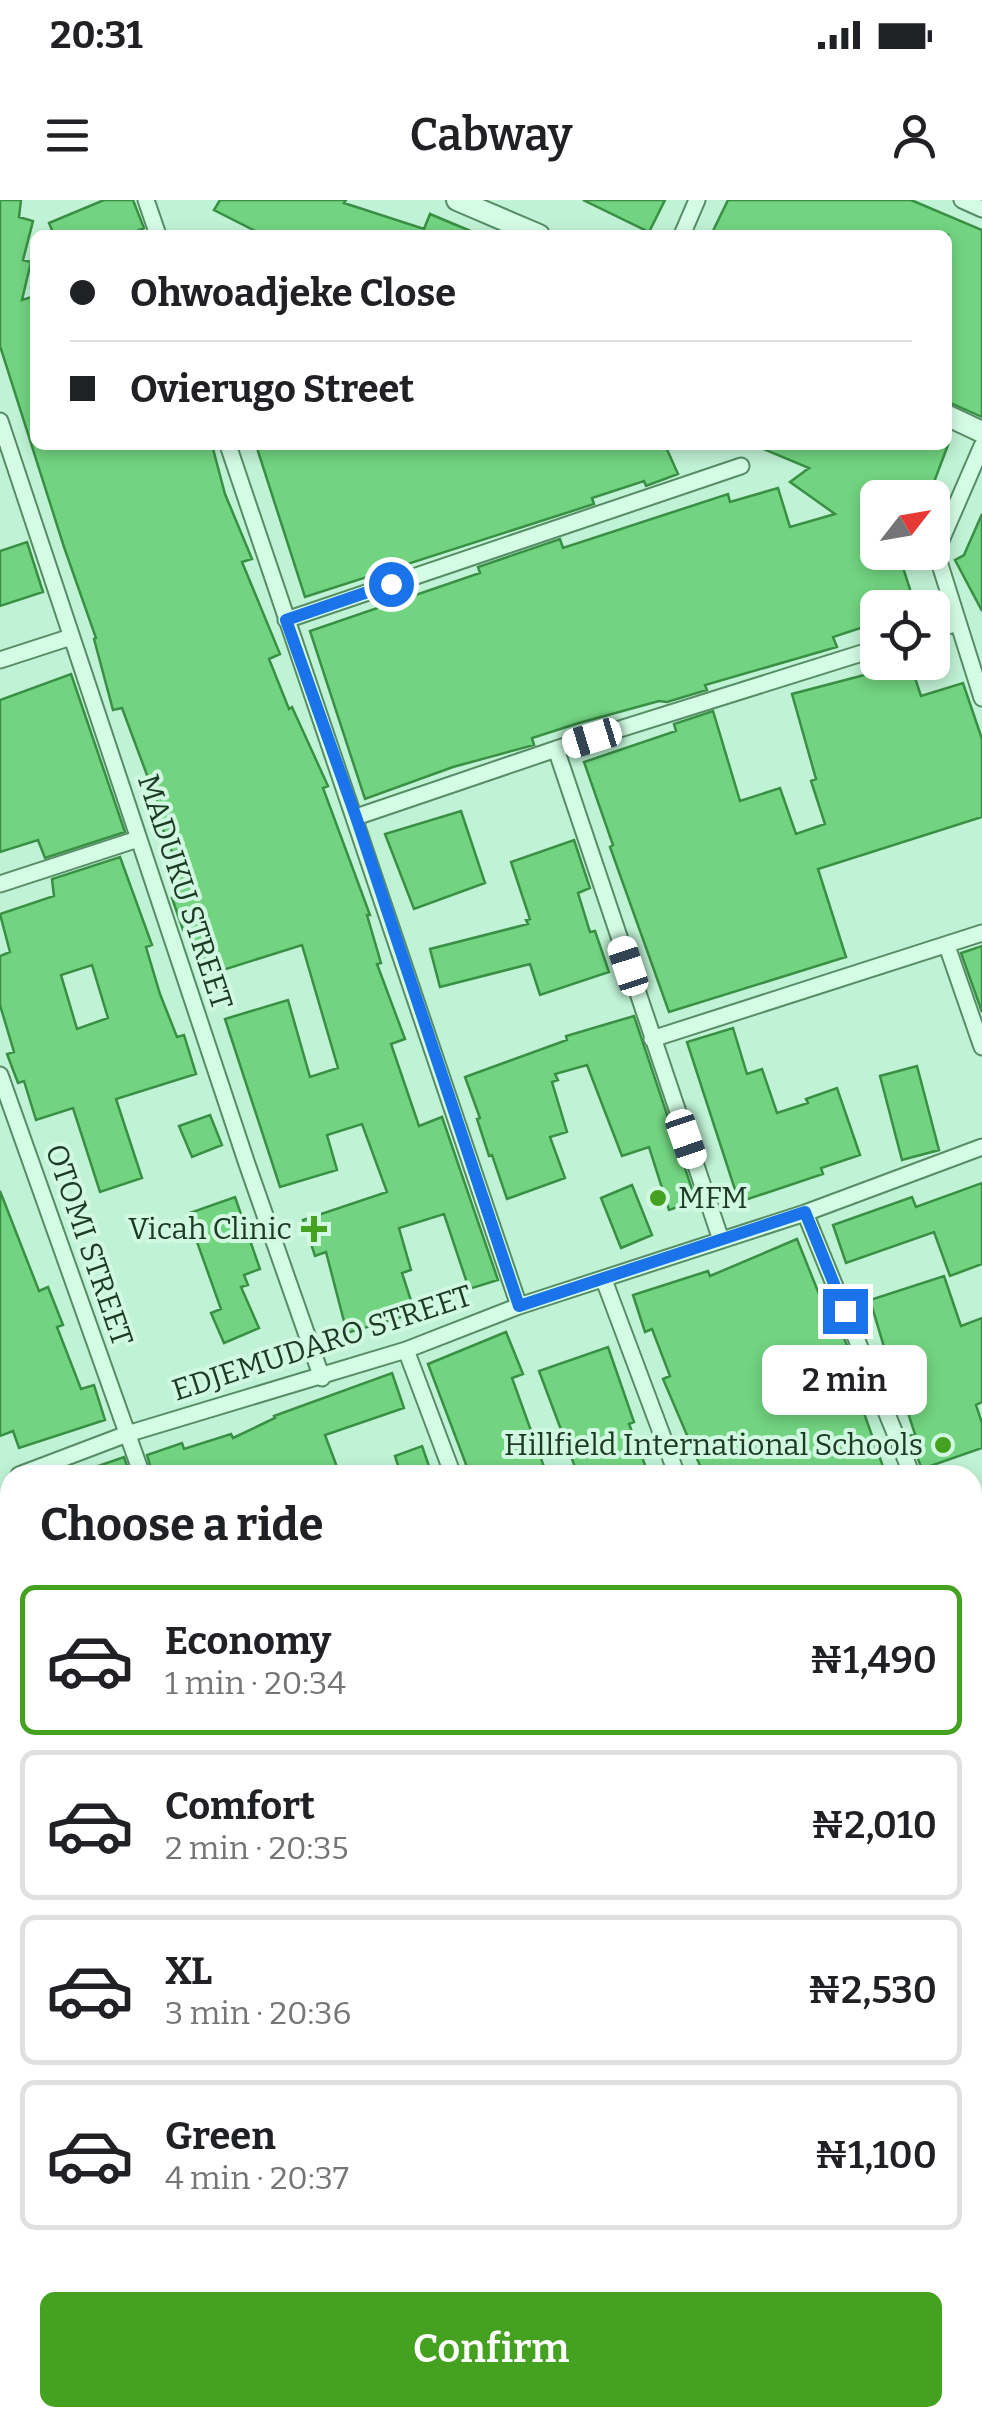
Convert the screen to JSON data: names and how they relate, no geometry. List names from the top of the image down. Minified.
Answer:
{"streets":{"street":["MADUKU STREET","OTOMI STREET","EDJEMUDARO STREET"]},"crossings":[["MADUKU STREET","EDJEMUDARO STREET"],["OTOMI STREET","EDJEMUDARO STREET"]],"places":{"other":["MFM","Hillfield International Schools"],"health":["Vicah Clinic"]},"north":"top right","page":{"status":"20:31","header":"Cabway","banner":["Ohwoadjeke Close","Ovierugo Street"],"bubble":"2 min","heading":"Choose a ride","list":[{"name":"Economy","note":"1 min · 20:34","value":"₦1,490"},{"name":"Comfort","note":"2 min · 20:35","value":"₦2,010"},{"name":"XL","note":"3 min · 20:36","value":"₦2,530"},{"name":"Green","note":"4 min · 20:37","value":"₦1,100"}],"buttons":"Confirm"}}
